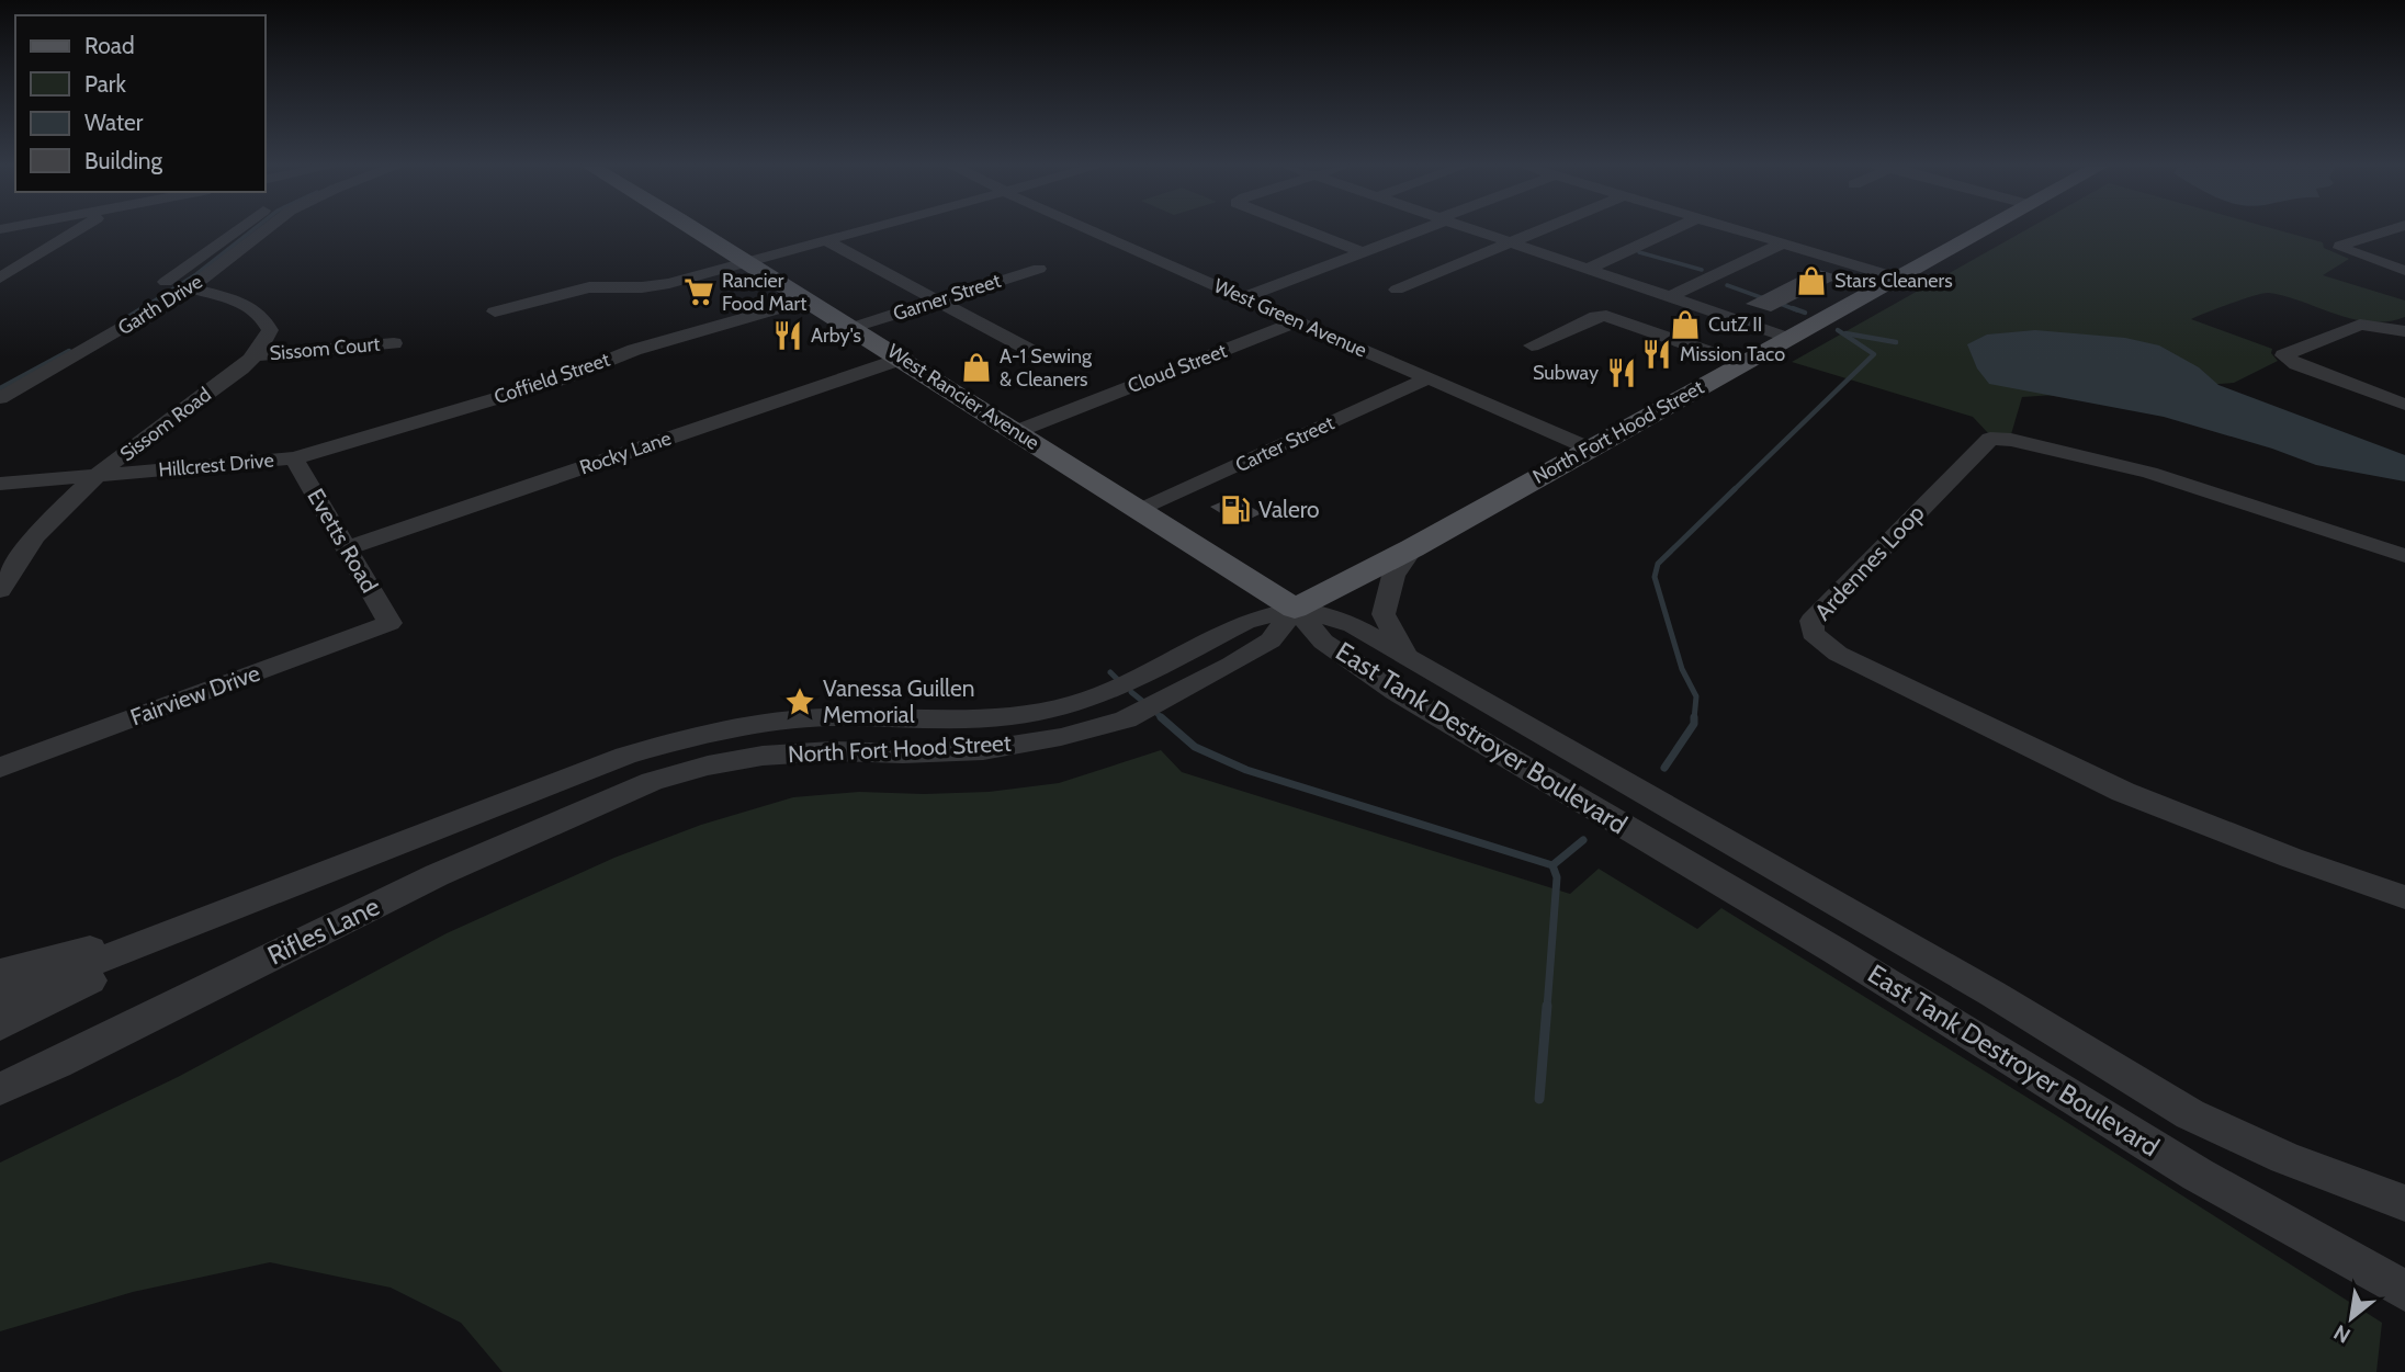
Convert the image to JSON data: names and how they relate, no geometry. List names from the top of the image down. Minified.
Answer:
{"streets":{"main road":["West Rancier Avenue","North Fort Hood Street"],"street":["Garner Street","Garth Drive","West Green Avenue","Sissom Court","Cloud Street","Coffield Street","Sissom Road","Carter Street","Rocky Lane","Hillcrest Drive","Evetts Road","Ardennes Loop","Fairview Drive","East Tank Destroyer Boulevard","Rifles Lane"]},"crossings":[["Garner Street","West Rancier Avenue"],["West Green Avenue","Cloud Street"],["West Green Avenue","North Fort Hood Street"],["West Green Avenue","Carter Street"],["Sissom Court","Sissom Road"],["Cloud Street","West Rancier Avenue"],["Coffield Street","West Rancier Avenue"],["Coffield Street","Hillcrest Drive"],["Coffield Street","Evetts Road"],["West Rancier Avenue","North Fort Hood Street"],["West Rancier Avenue","Carter Street"],["West Rancier Avenue","Rocky Lane"],["West Rancier Avenue","East Tank Destroyer Boulevard"],["Sissom Road","Hillcrest Drive"],["North Fort Hood Street","East Tank Destroyer Boulevard"],["North Fort Hood Street","Rifles Lane"],["Rocky Lane","Evetts Road"],["Hillcrest Drive","Evetts Road"],["Evetts Road","Fairview Drive"]],"places":{"shop":["Stars Cleaners","CutZ II","A-1 Sewing & Cleaners"],"supermarket":["Rancier Food Mart"],"restaurant":["Arby's","Mission Taco","Subway"],"fuel station":["Valero"],"place":["Vanessa Guillen Memorial"]},"legend":["Road","Park","Water","Building"],"north":"bottom left"}
